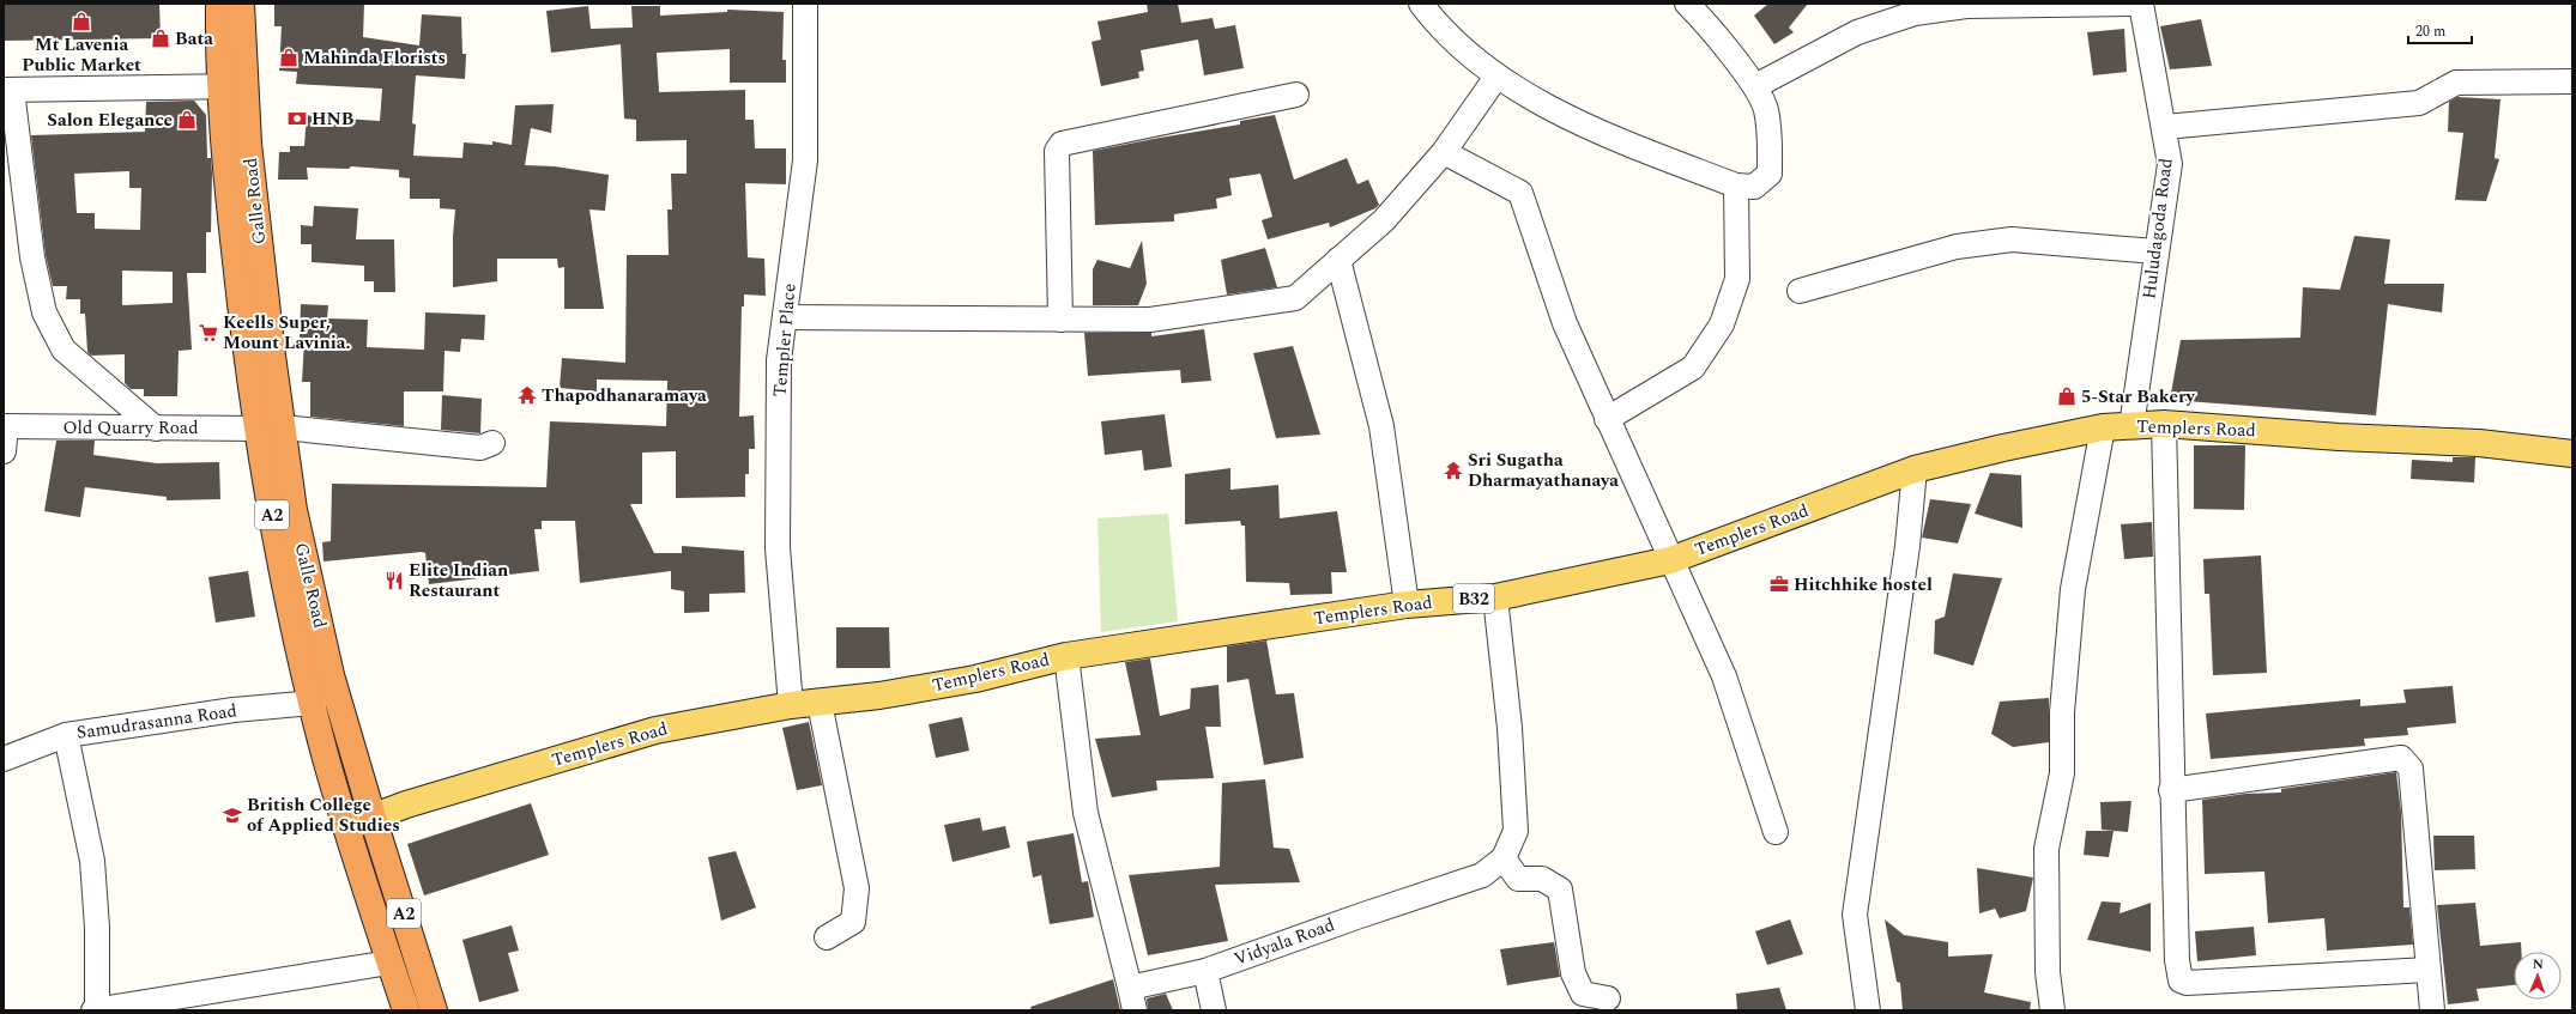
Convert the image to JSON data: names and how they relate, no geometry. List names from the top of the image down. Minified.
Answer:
{"streets":{"highway":["Galle Road","A2"],"main road":["Templers Road","B32"],"street":["Huludagoda Road","Templer Place","Old Quarry Road","Samudrasanna Road","Vidyala Road"]},"crossings":[["Galle Road","Old Quarry Road"],["Galle Road","Templers Road"],["Galle Road","Samudrasanna Road"],["Huludagoda Road","Templers Road"],["Templer Place","Templers Road"],["Templers Road","Vidyala Road"]],"places":{"shop":["Mt Lavenia Public Market","Bata","Mahinda Florists","Salon Elegance","5-Star Bakery"],"bank":["HNB"],"supermarket":["Keells Super, Mount Lavinia."],"temple":["Thapodhanaramaya","Sri Sugatha Dharmayathanaya"],"restaurant":["Elite Indian Restaurant"],"office":["Hitchhike hostel"],"school or university":["British College of Applied Studies"]},"scale_bar":"20 m","north":"top"}
